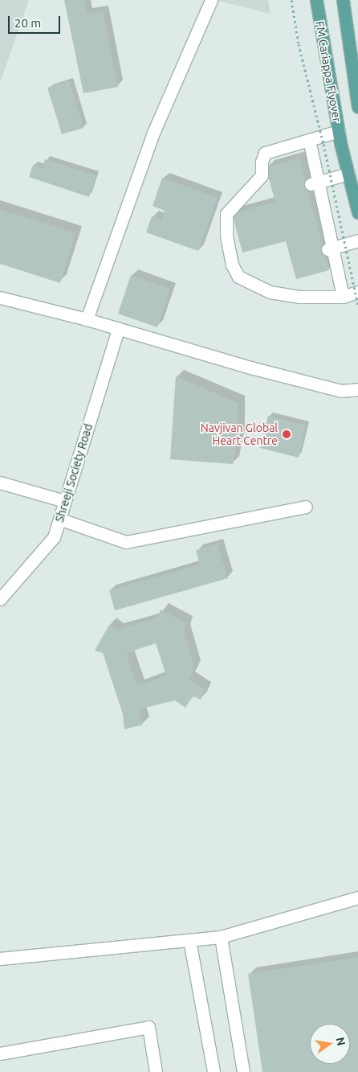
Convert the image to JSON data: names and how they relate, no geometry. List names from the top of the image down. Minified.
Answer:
{"streets":{"main road":["FM Cariappa Flyover"],"street":["Shreeji Society Road"]},"places":["Navjivan Global Heart Centre"],"scale_bar":"20 m","north":"right"}
